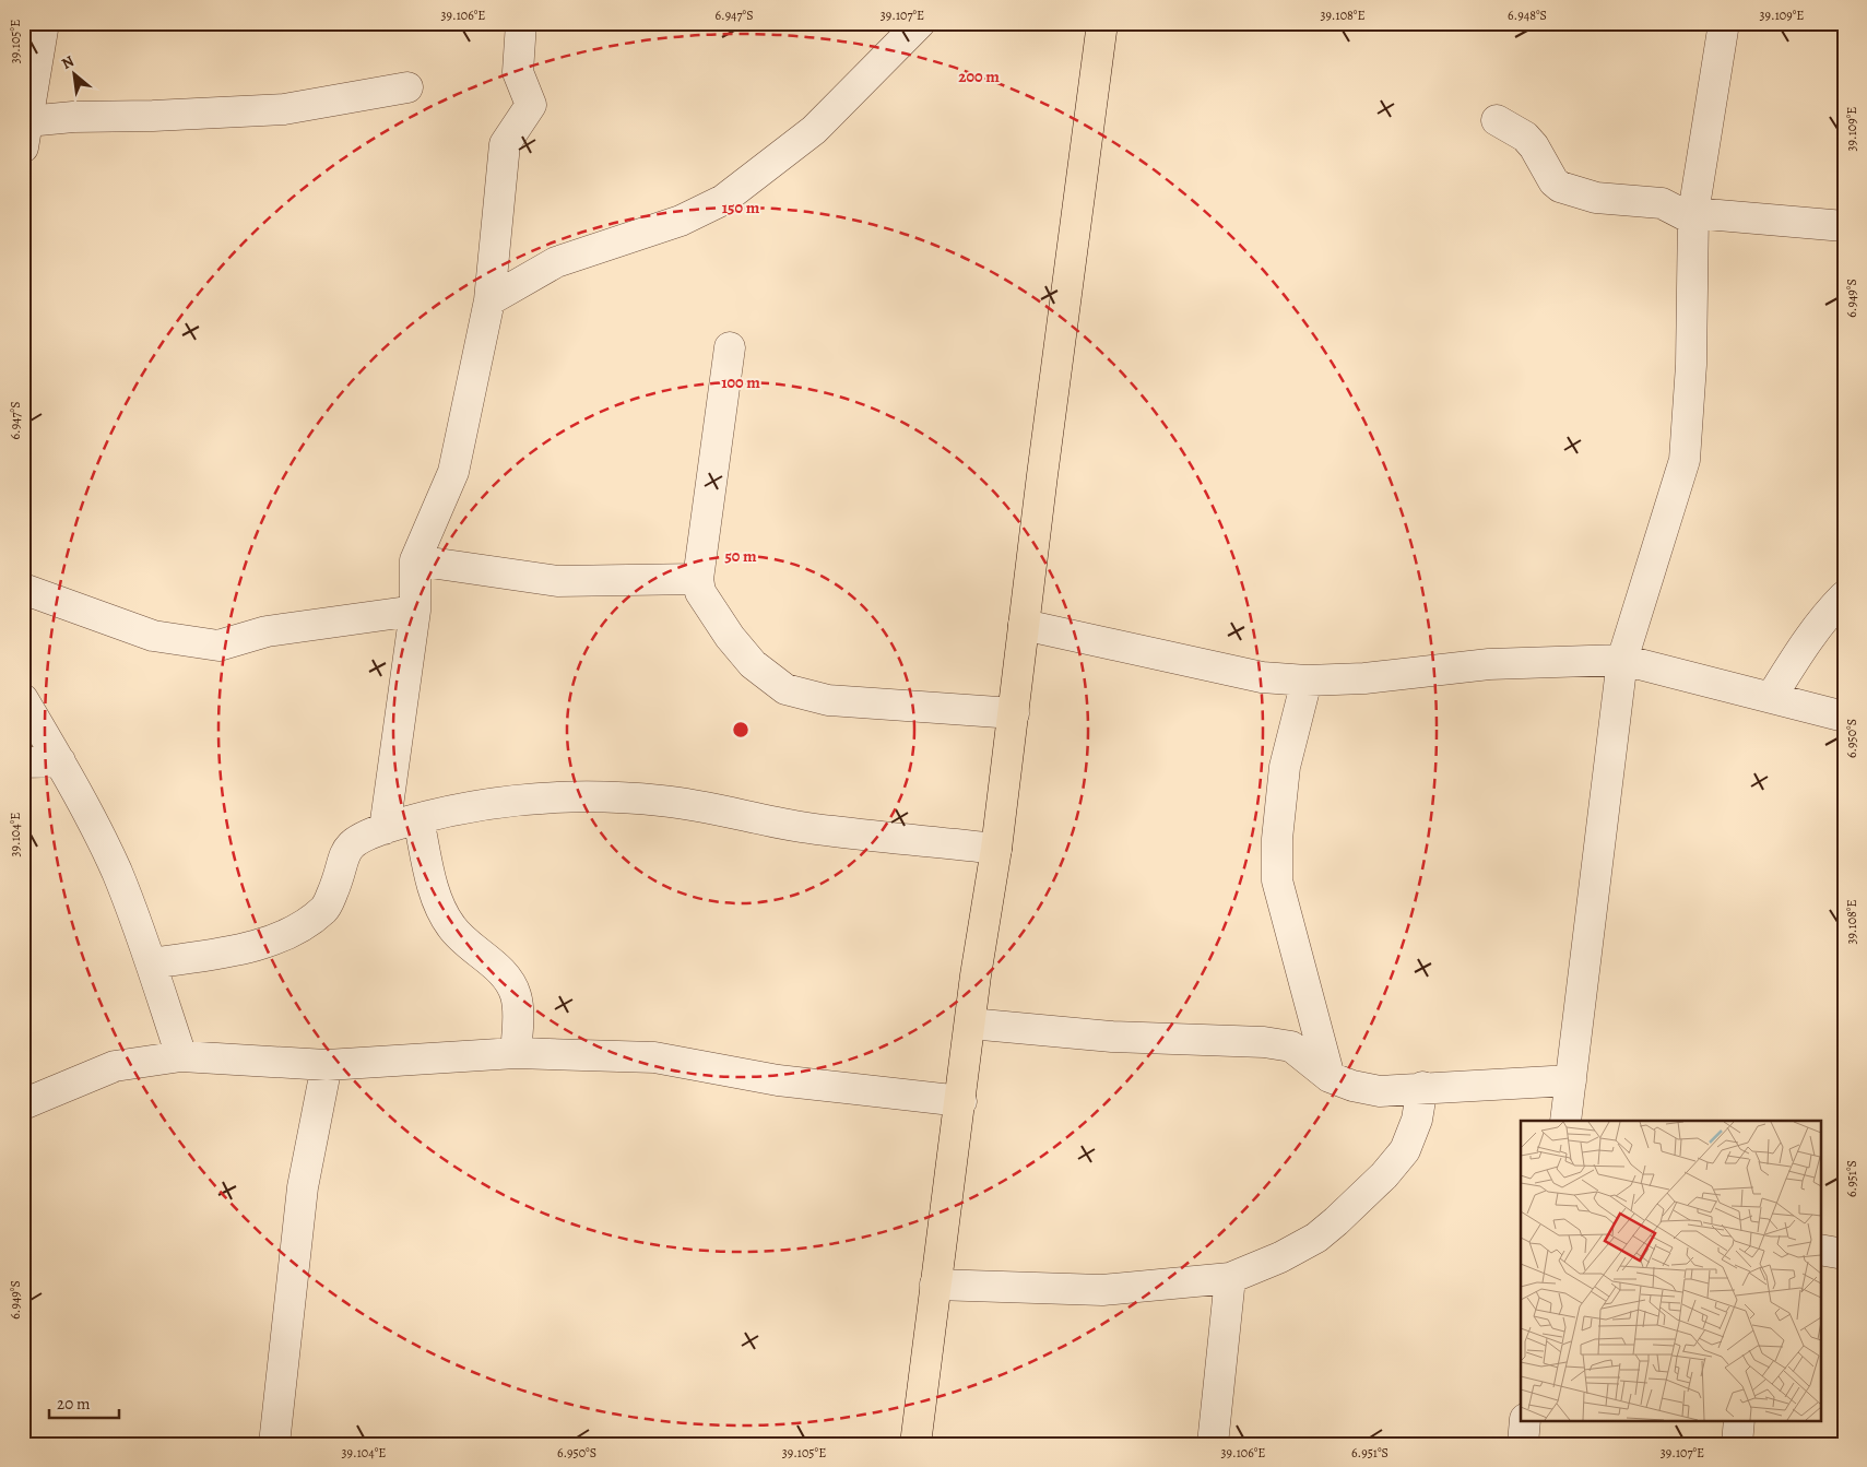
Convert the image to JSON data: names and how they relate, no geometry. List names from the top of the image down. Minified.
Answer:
{"scale_bar":"20 m","north":"top left","coordinates":["39.106°E","6.947°S","39.107°E","39.108°E","6.948°S","39.109°E","39.105°E","6.949°S","6.950°S","39.104°E","6.951°S"],"rings":["200 m","150 m","100 m","50 m"]}
